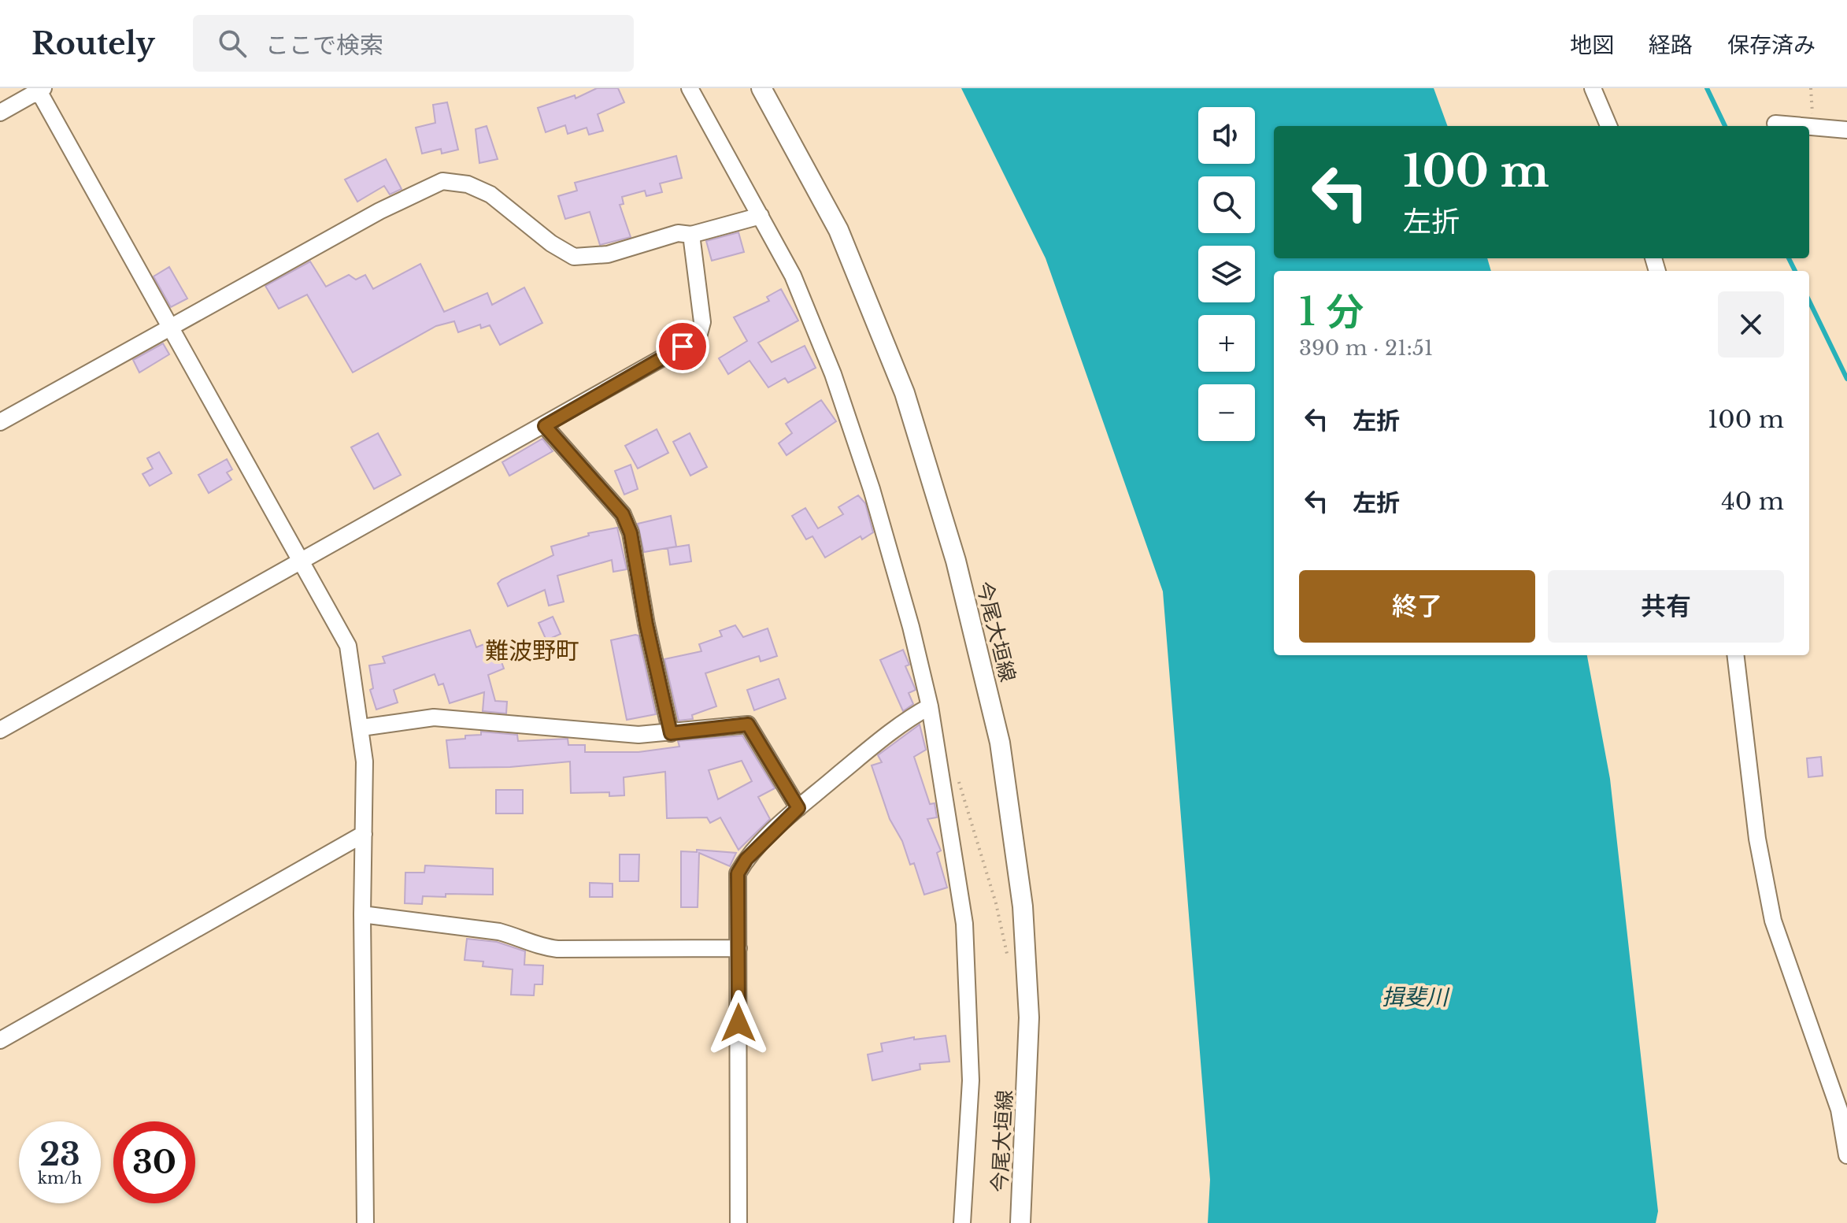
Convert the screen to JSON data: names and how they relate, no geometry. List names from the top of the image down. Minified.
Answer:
{"streets":{"main road":["今尾大垣線"]},"districts":["難波野町"],"water":["揖斐川"],"page":{"header":"Routely","search":"ここで検索","nav":["地図","経路","保存済み"],"map_buttons":["+","−"],"turn":["100 m","左折"],"heading":["1 分","390 m · 21:51"],"list":[{"name":"左折","value":"100 m"},{"name":"左折","value":"40 m"}],"buttons":["終了","共有"],"speed":"23 km/h","limit":"30"}}
